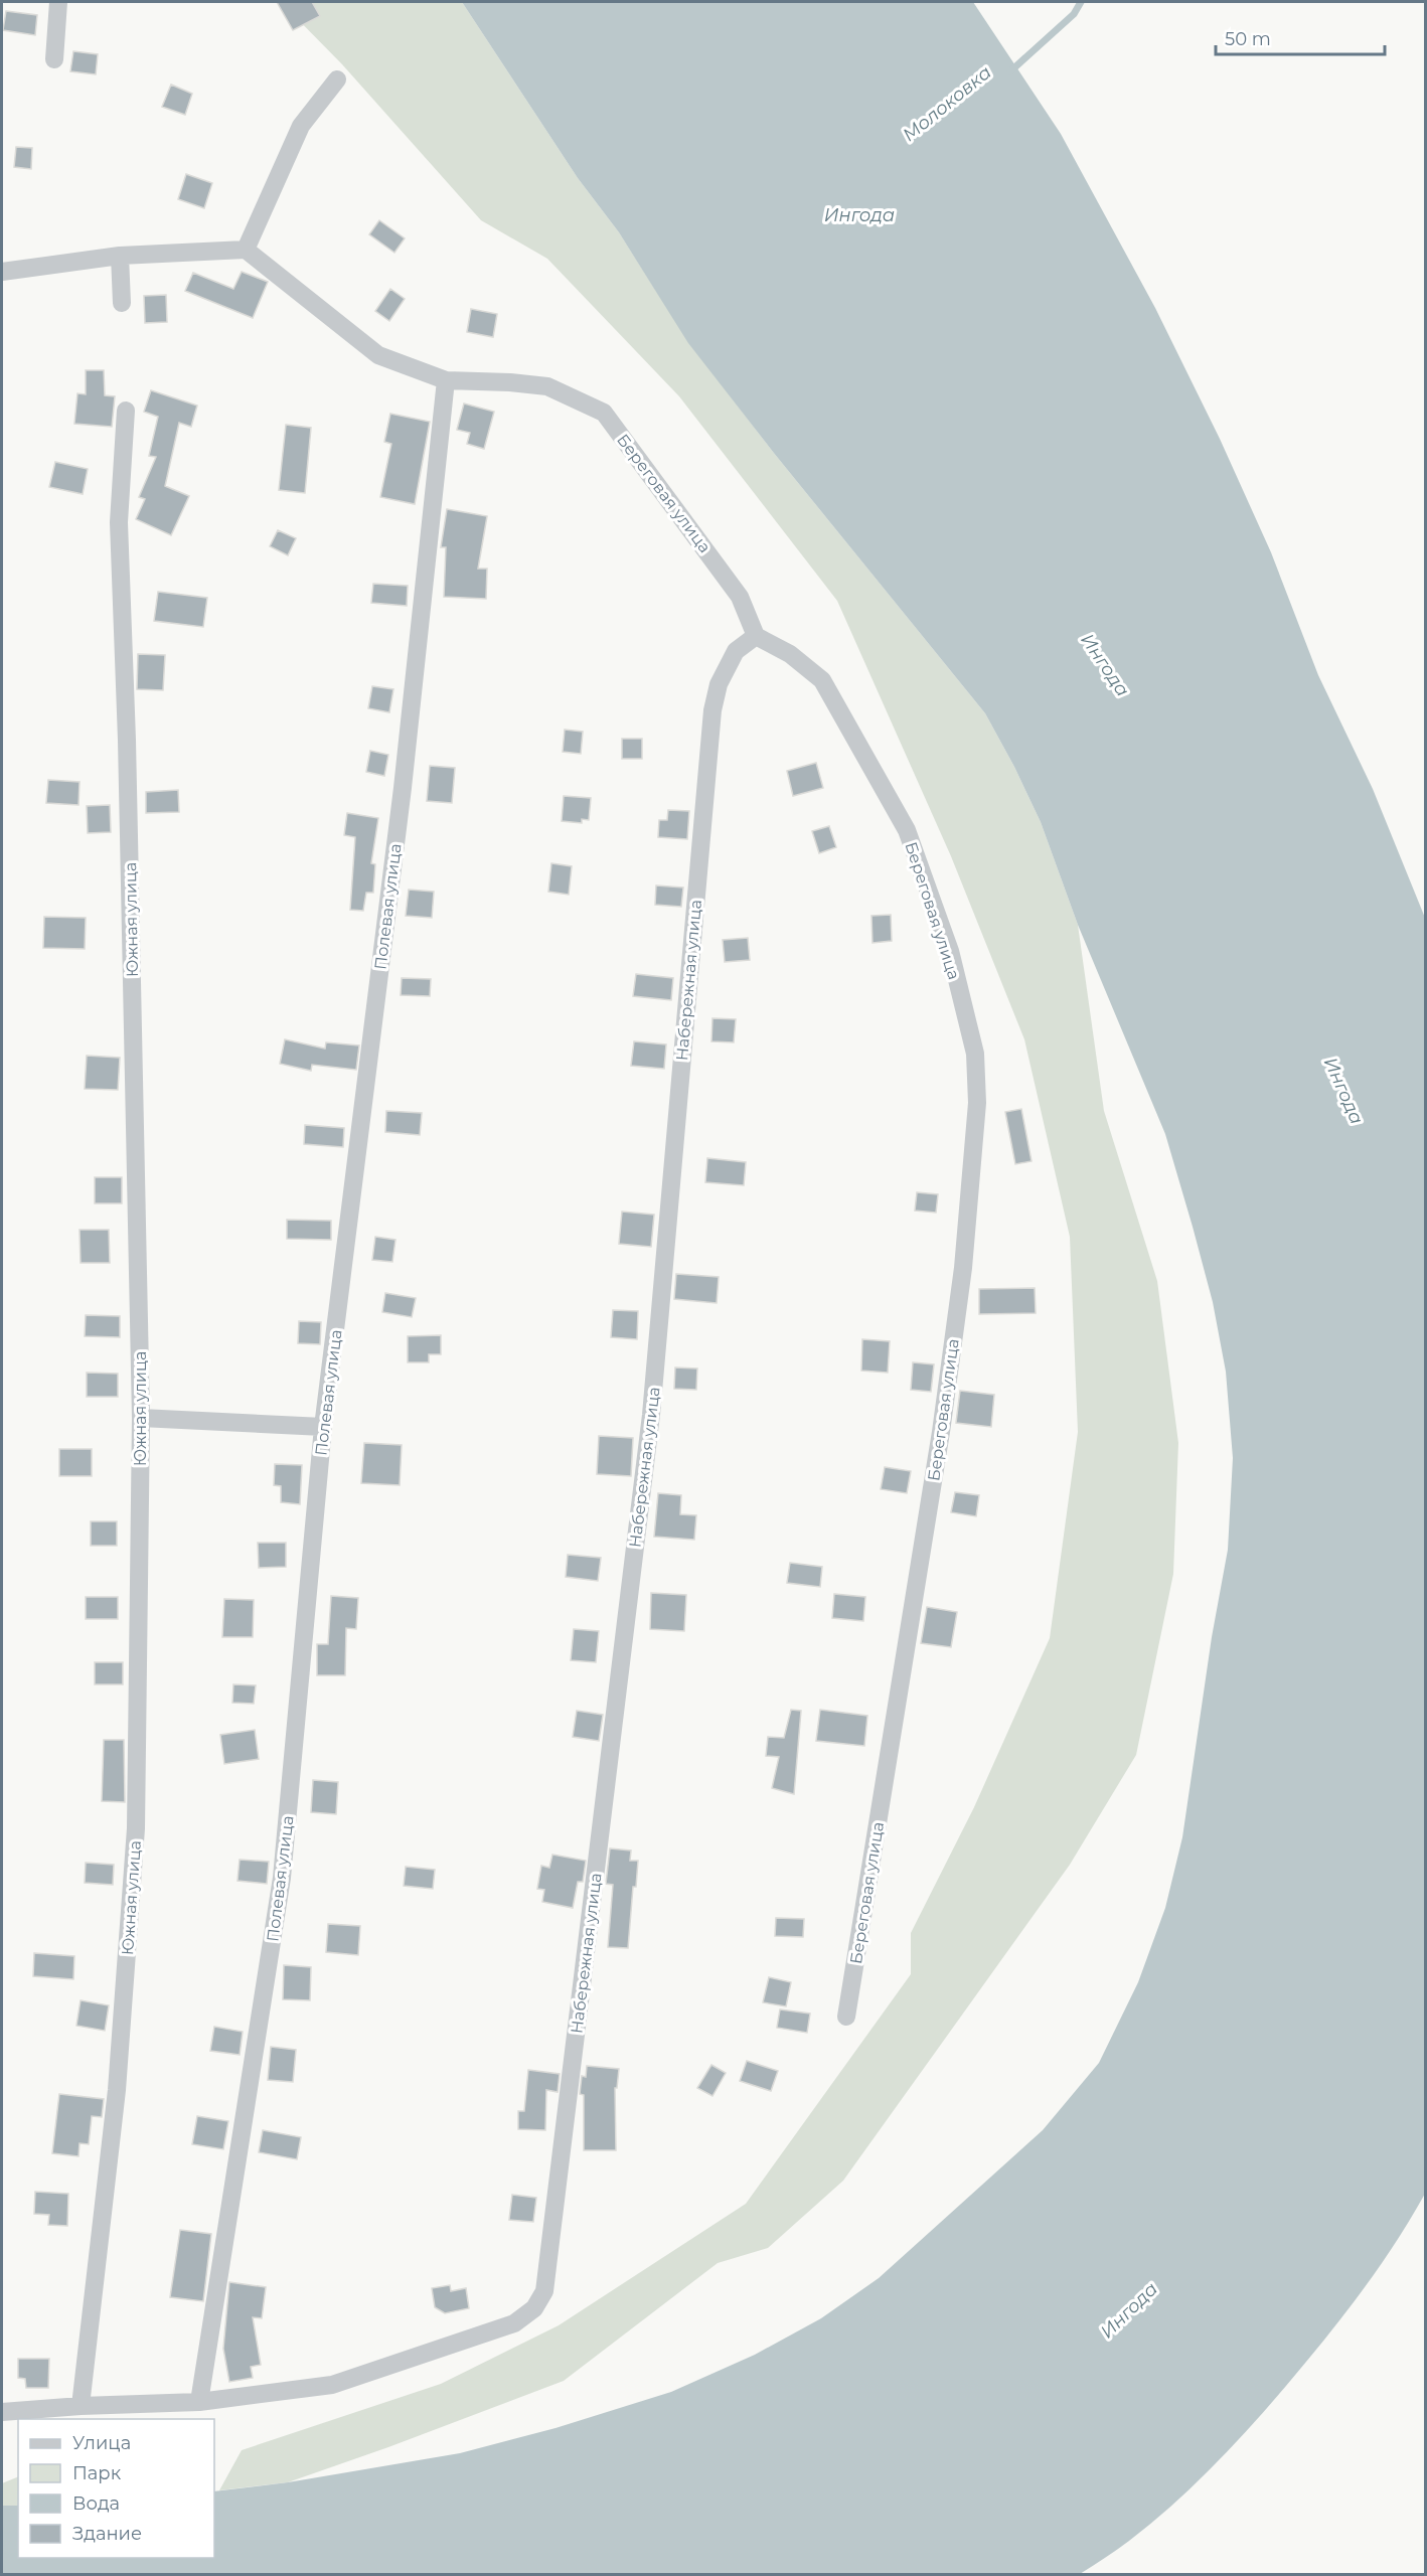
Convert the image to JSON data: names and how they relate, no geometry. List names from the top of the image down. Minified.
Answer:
{"streets":{"street":["Береговая улица","Полевая улица","Южная улица","Набережная улица"]},"crossings":[["Береговая улица","Полевая улица"],["Береговая улица","Набережная улица"],["Полевая улица","Набережная улица"]],"water":["Молоковка","Ингода"],"legend":["Улица","Парк","Вода","Здание"],"scale_bar":"50 m"}
